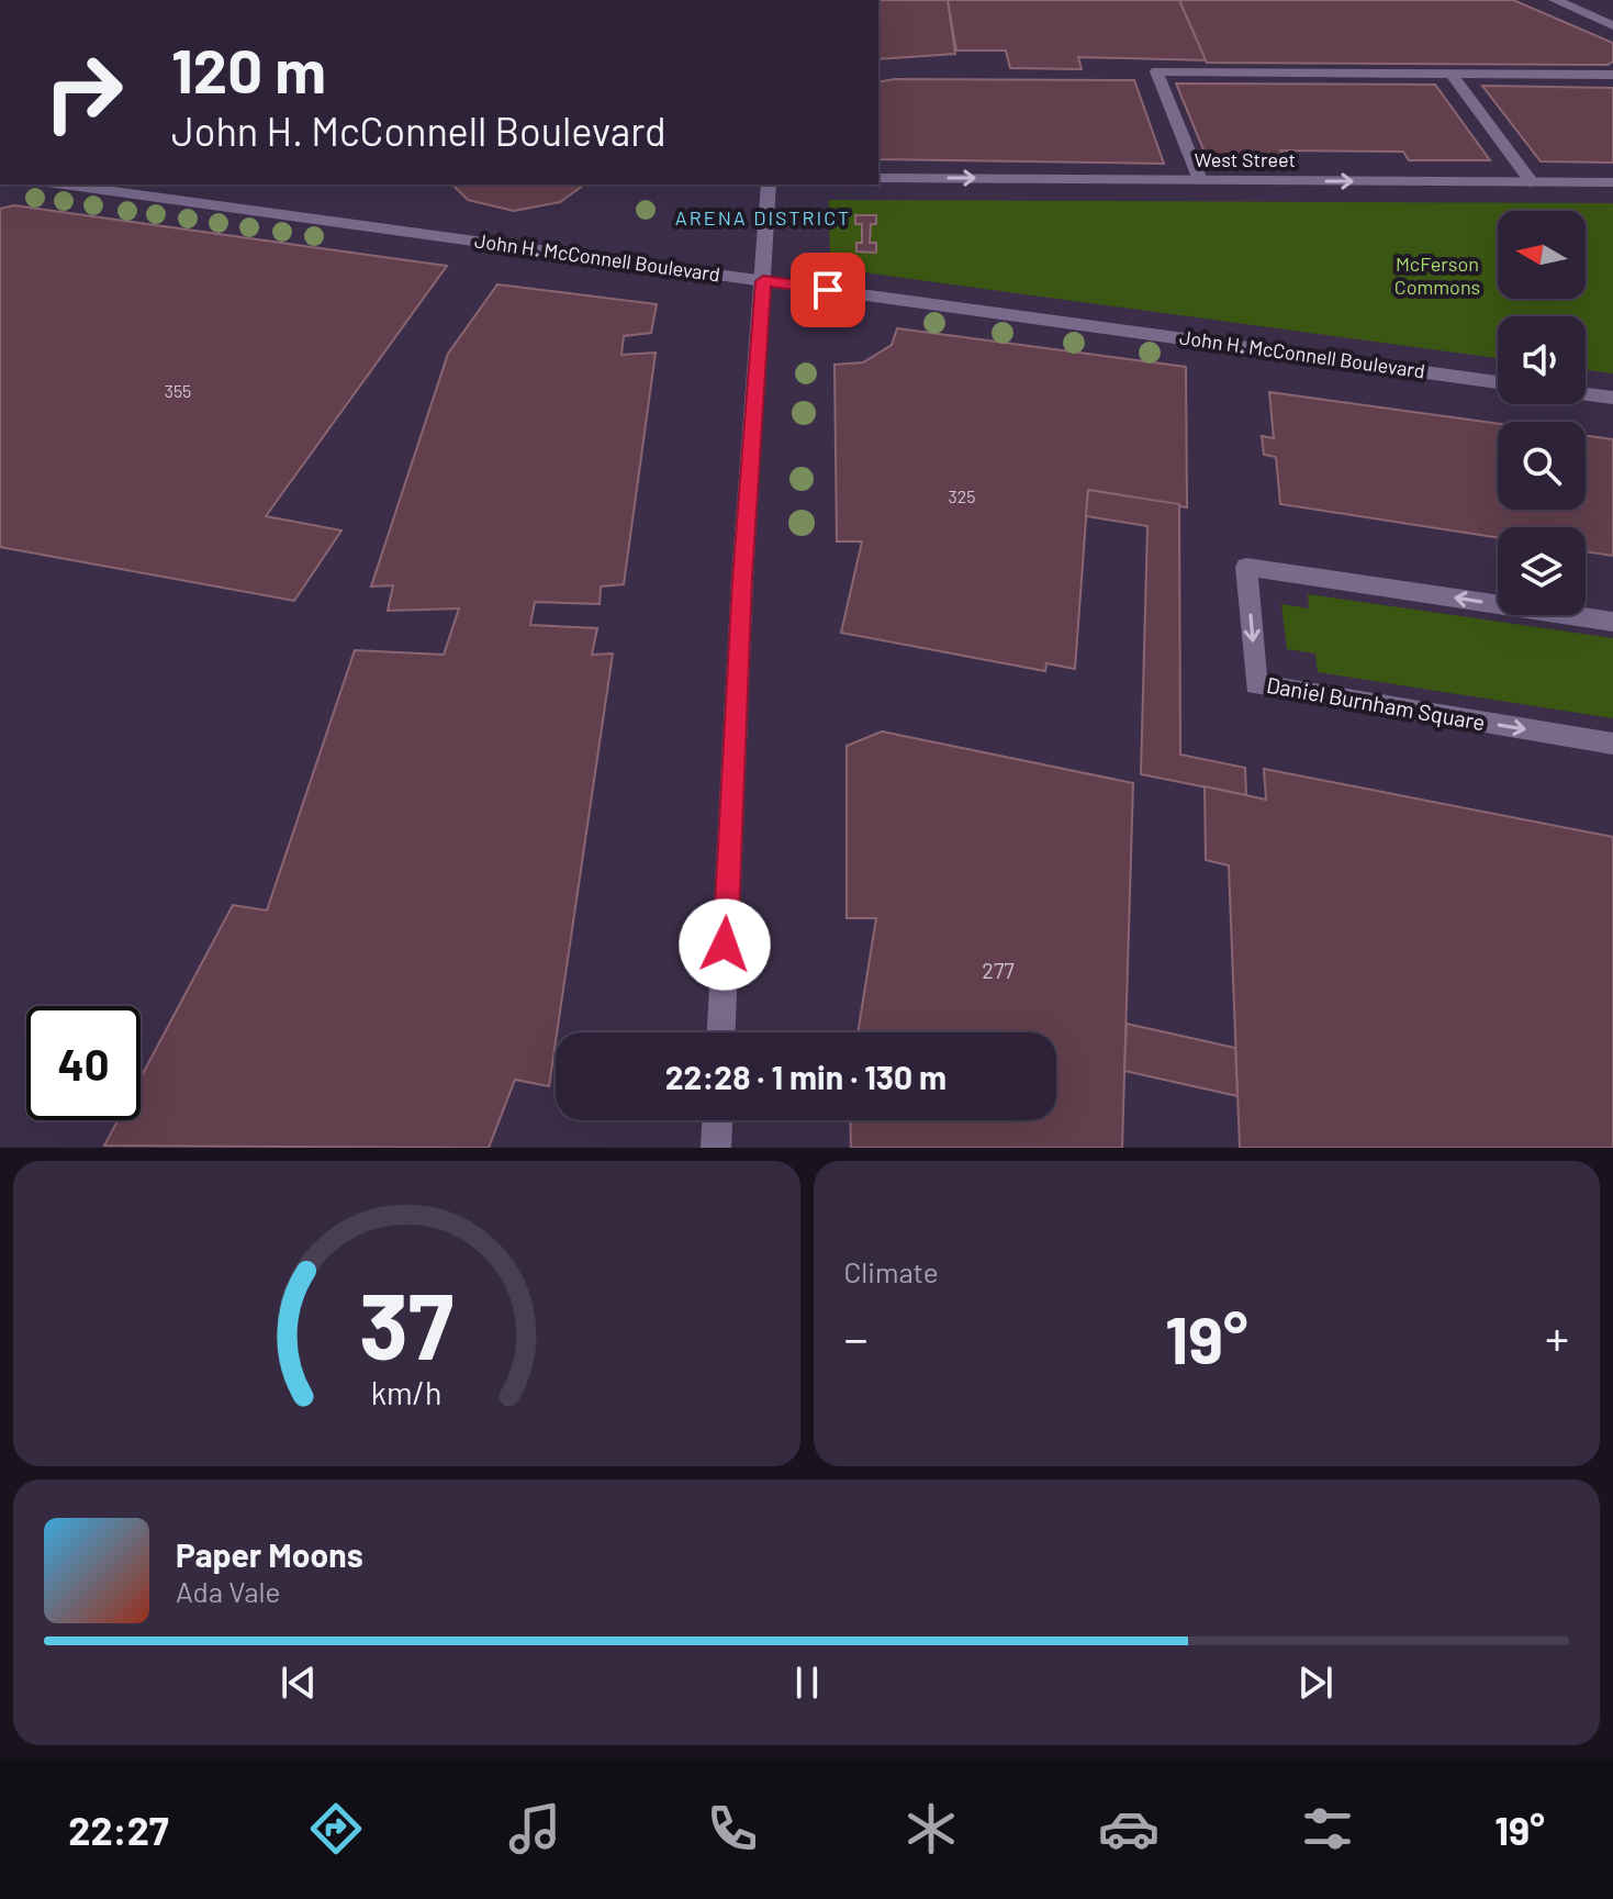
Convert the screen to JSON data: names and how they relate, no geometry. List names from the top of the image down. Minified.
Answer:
{"streets":{"street":["West Street","John H. McConnell Boulevard","Daniel Burnham Square"]},"one_way":["West Street"],"districts":["ARENA DISTRICT"],"parks":["McFerson Commons"],"house_numbers":["355","325","277"],"north":"left","page":{"turn":["120 m","John H. McConnell Boulevard"],"limit":"40","trip":"22:28 · 1 min · 130 m","tile":"Climate","heat":["−","19°","+"],"song":["Paper Moons","Ada Vale"],"tabs":["22:27","19°"],"gauge":["37","km/h"]}}
